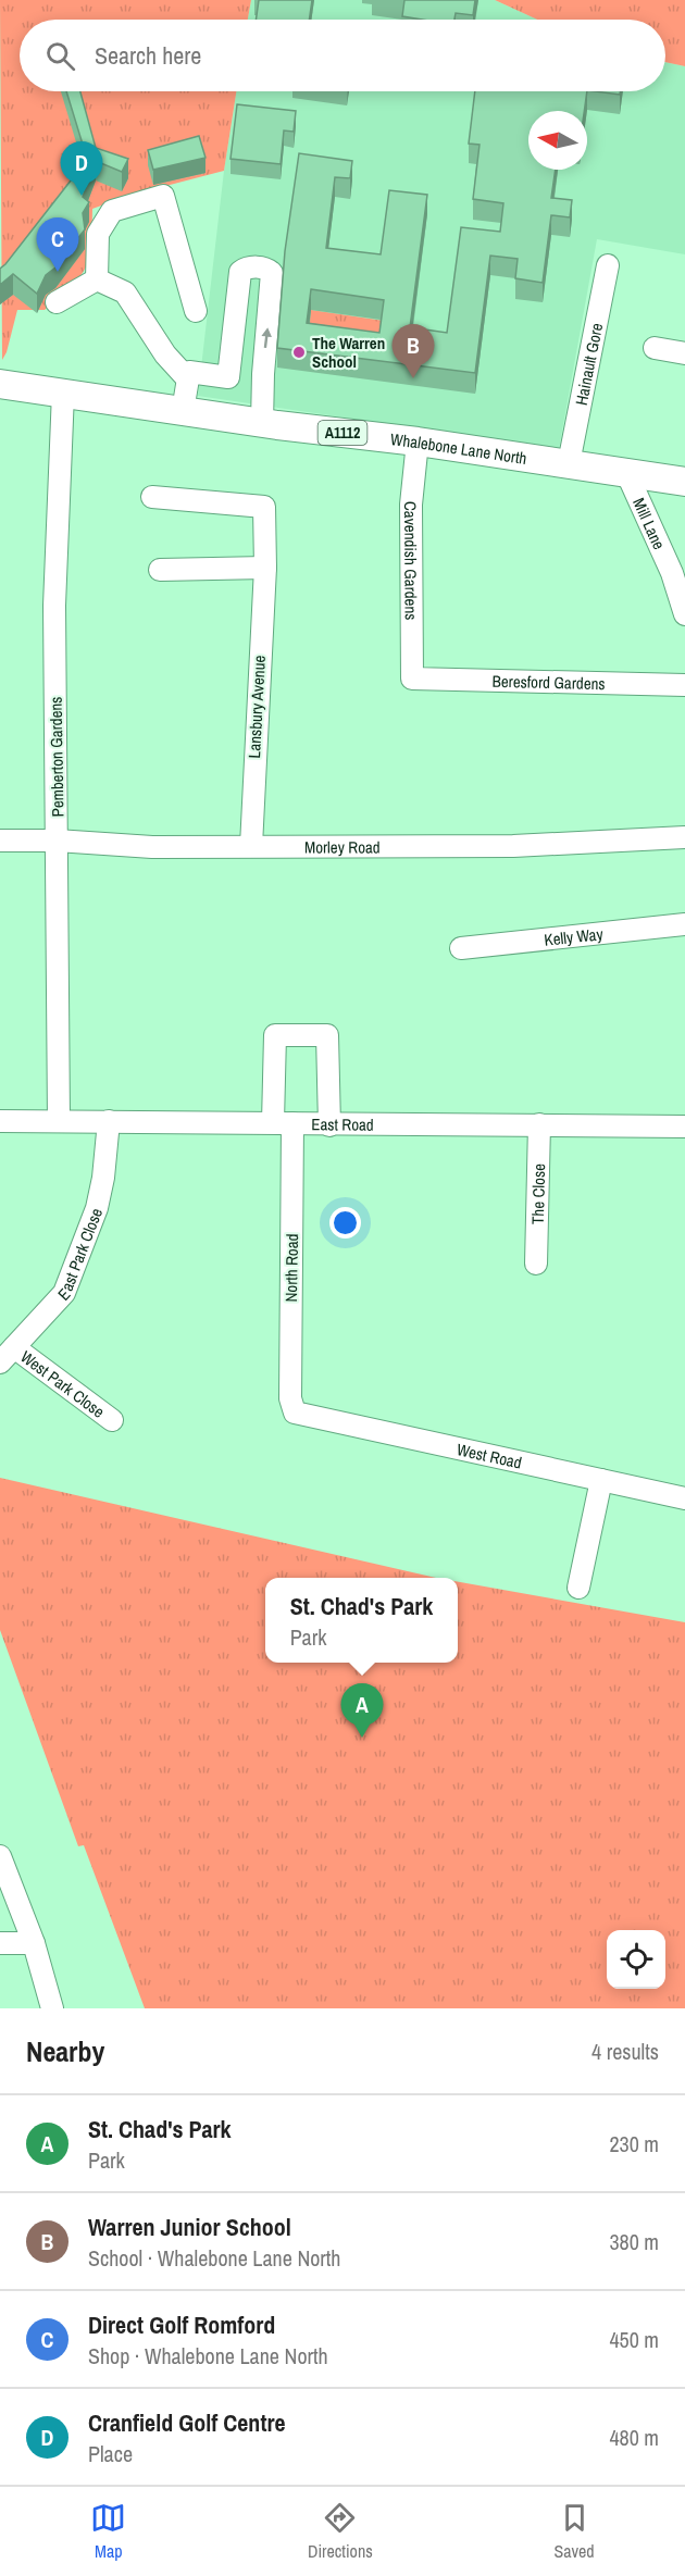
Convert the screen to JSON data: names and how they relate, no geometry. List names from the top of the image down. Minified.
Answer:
{"streets":{"main road":["A1112","Whalebone Lane North"],"street":["Hainault Gore","Mill Lane","Cavendish Gardens","Beresford Gardens","Lansbury Avenue","Pemberton Gardens","Morley Road","Kelly Way","East Road","The Close","East Park Close","North Road","West Park Close","West Road"]},"crossings":[["Hainault Gore","Whalebone Lane North"],["Whalebone Lane North","Mill Lane"],["Whalebone Lane North","Cavendish Gardens"],["Whalebone Lane North","Pemberton Gardens"],["Cavendish Gardens","Beresford Gardens"],["Lansbury Avenue","Morley Road"],["Pemberton Gardens","Morley Road"],["Pemberton Gardens","East Road"],["East Road","The Close"],["East Road","East Park Close"],["East Road","North Road"],["East Park Close","West Park Close"],["North Road","West Road"]],"places":["The Warren School"],"north":"left","page":{"search":"Search here","pins":["D","C","B","A"],"popup":["St. Chad's Park","Park"],"heading":["Nearby","4 results"],"list":[{"mark":"A","name":"St. Chad's Park","note":"Park","value":"230 m"},{"mark":"B","name":"Warren Junior School","note":"School · Whalebone Lane North","value":"380 m"},{"mark":"C","name":"Direct Golf Romford","note":"Shop · Whalebone Lane North","value":"450 m"},{"mark":"D","name":"Cranfield Golf Centre","note":"Place","value":"480 m"}],"nav":["Map","Directions","Saved"]}}
